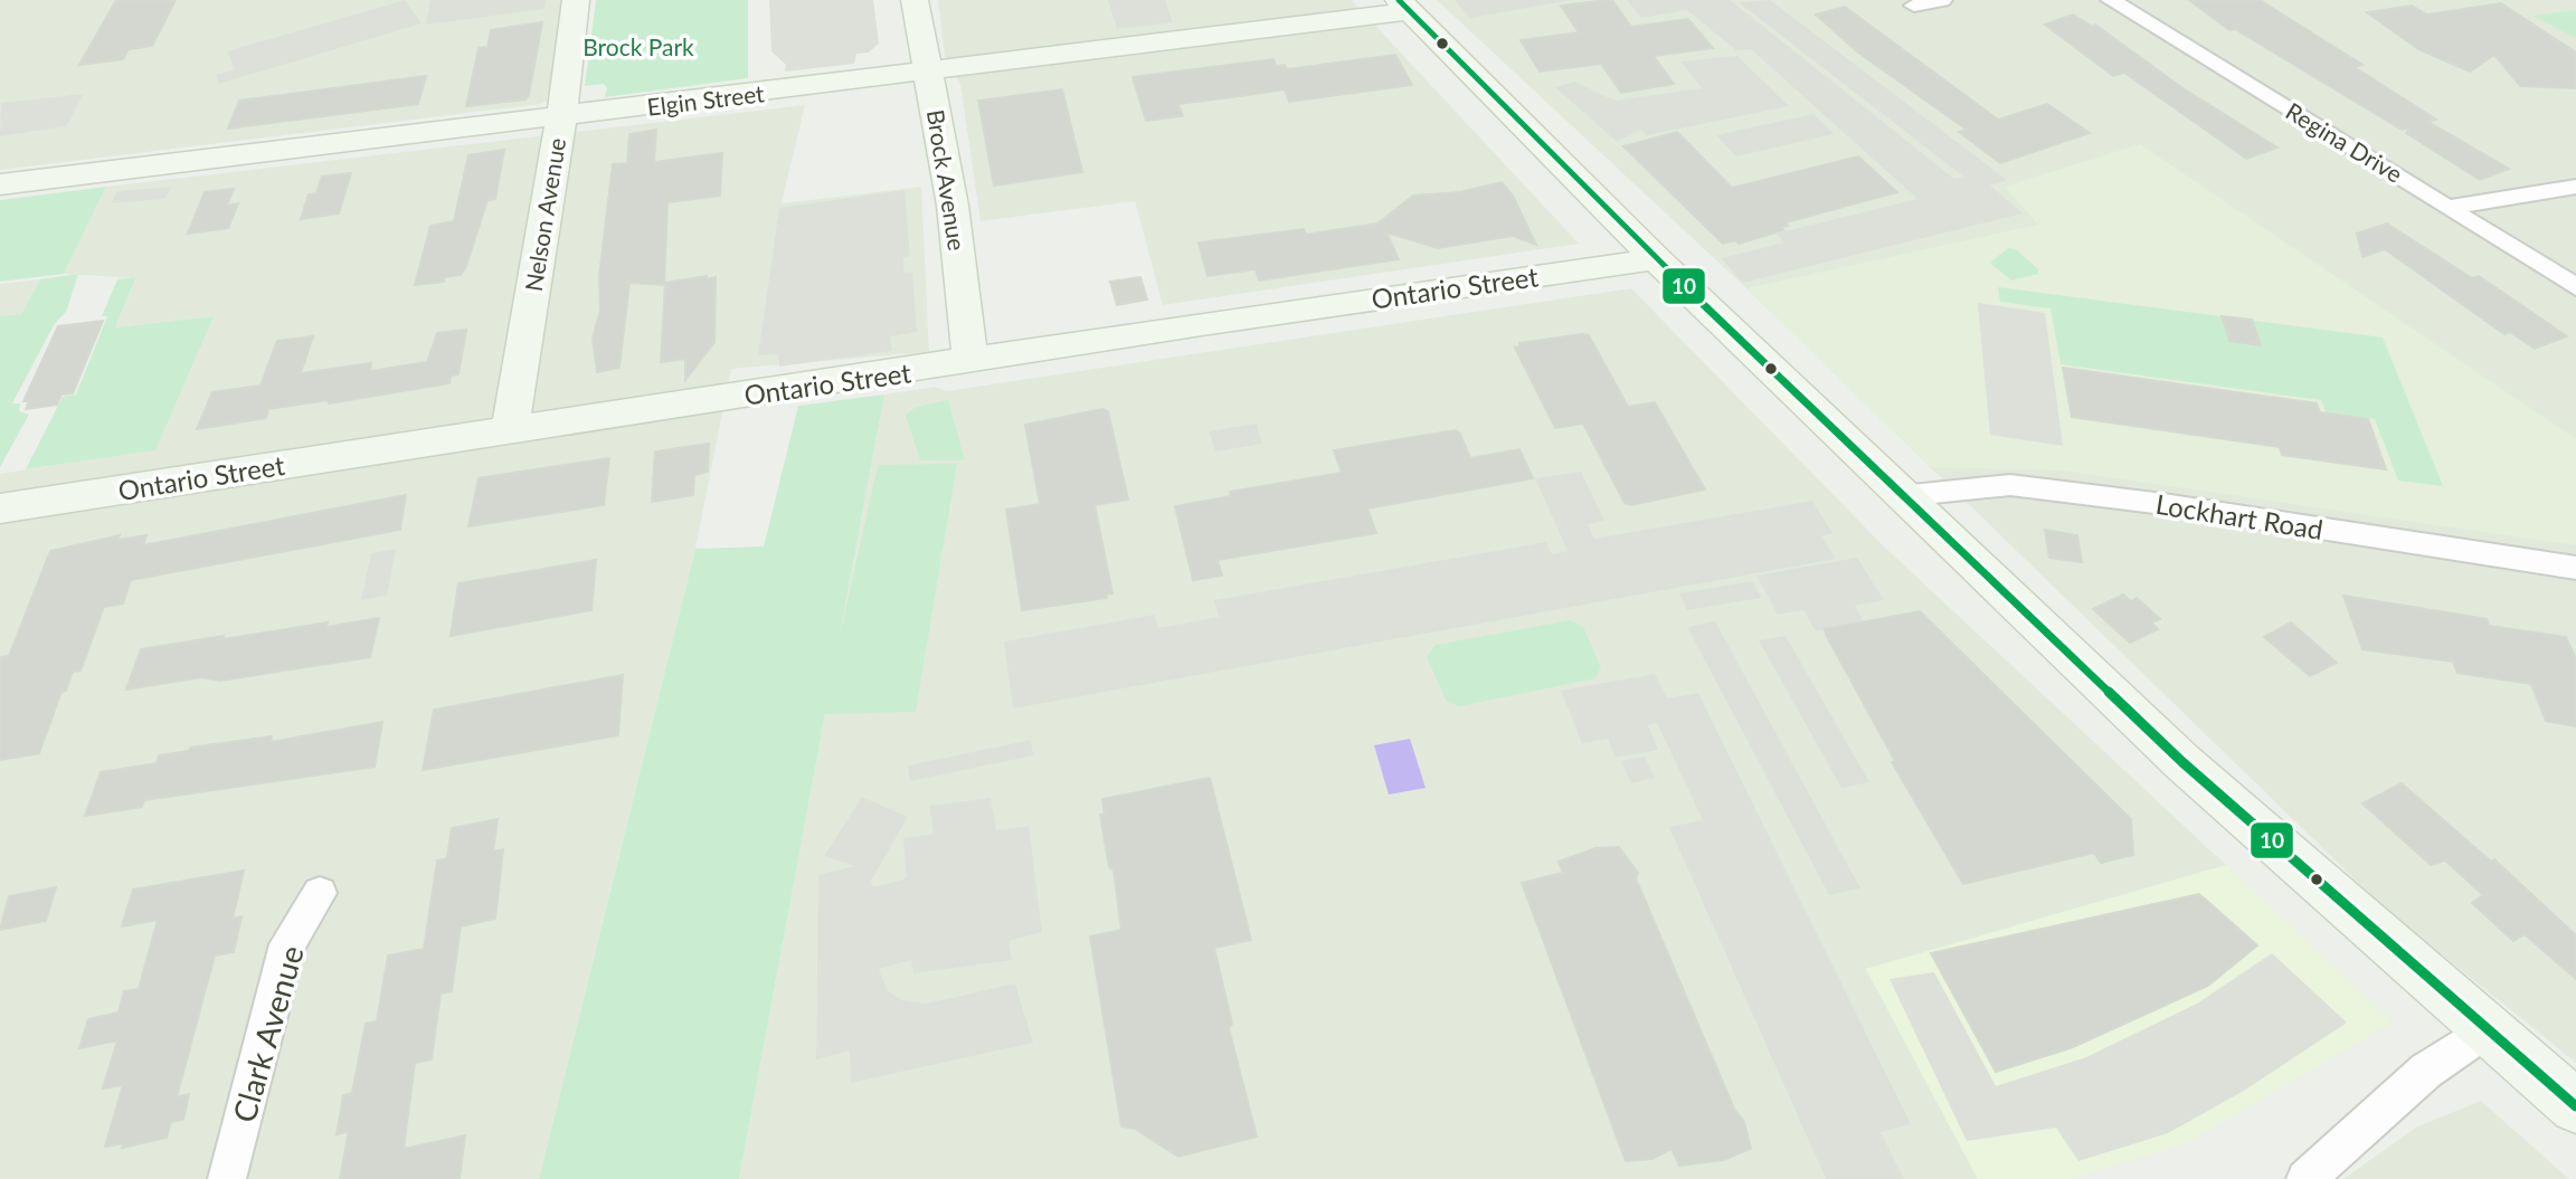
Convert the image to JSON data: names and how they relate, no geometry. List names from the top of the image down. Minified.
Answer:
{"streets":{"street":["Elgin Street","Regina Drive","Brock Avenue","Nelson Avenue","Ontario Street","Lockhart Road","Clark Avenue"]},"crossings":[["Elgin Street","Brock Avenue"],["Elgin Street","Nelson Avenue"],["Brock Avenue","Ontario Street"],["Nelson Avenue","Ontario Street"]],"parks":["Brock Park"],"lines":["transit line 10"]}
